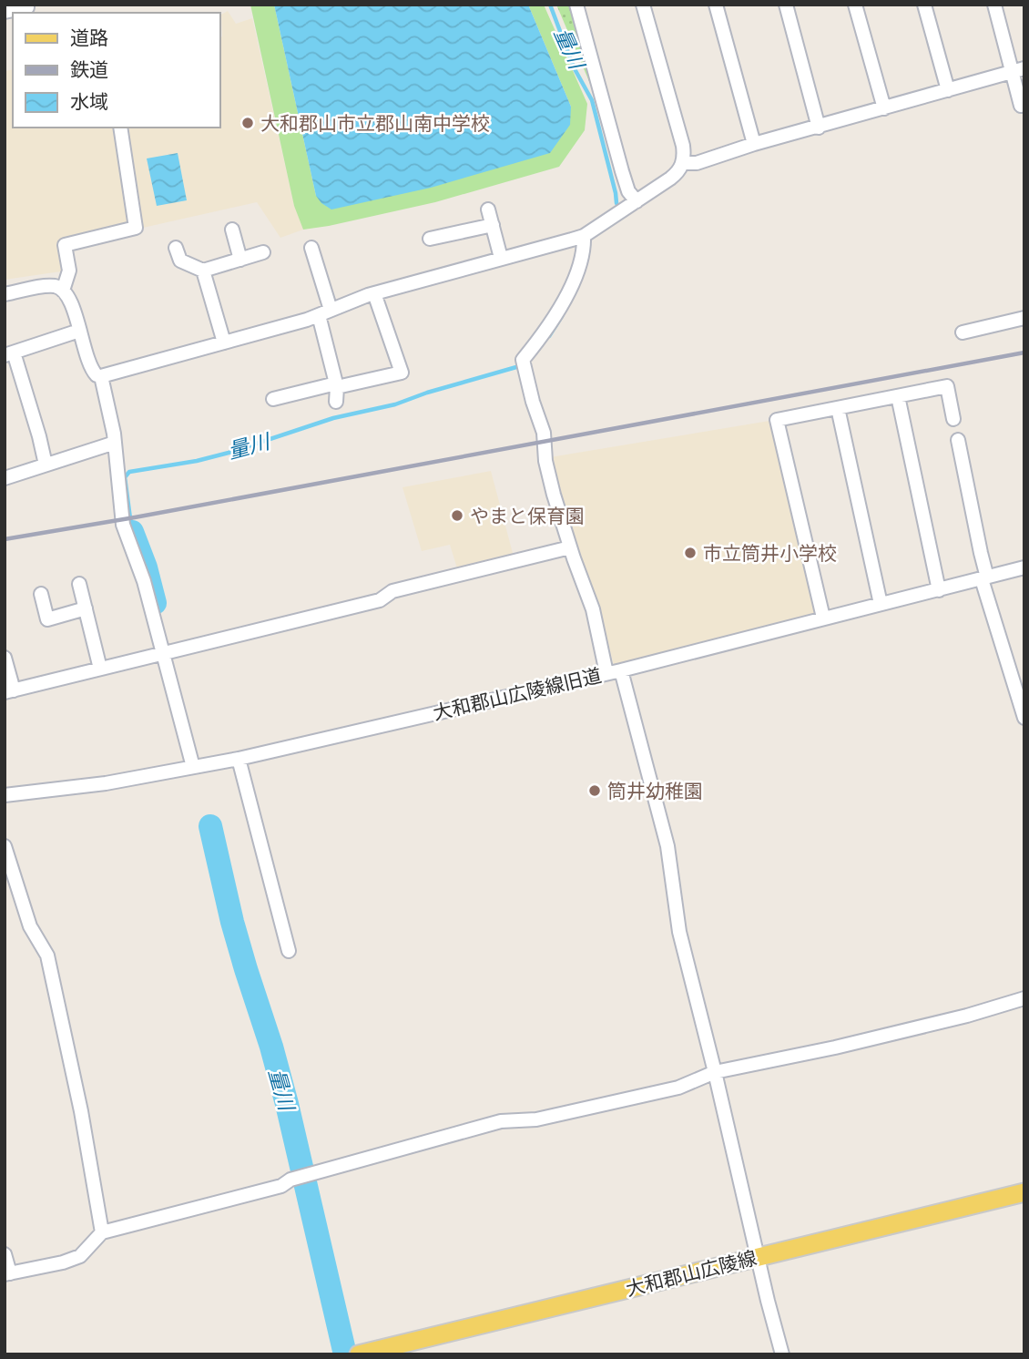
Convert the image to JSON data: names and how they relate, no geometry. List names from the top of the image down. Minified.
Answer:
{"streets":{"main road":["大和郡山広陵線"],"street":["大和郡山広陵線旧道"]},"water":["量川"],"places":["大和郡山市立郡山南中学校","やまと保育園","市立筒井小学校","筒井幼稚園"],"legend":["道路","鉄道","水域"]}
